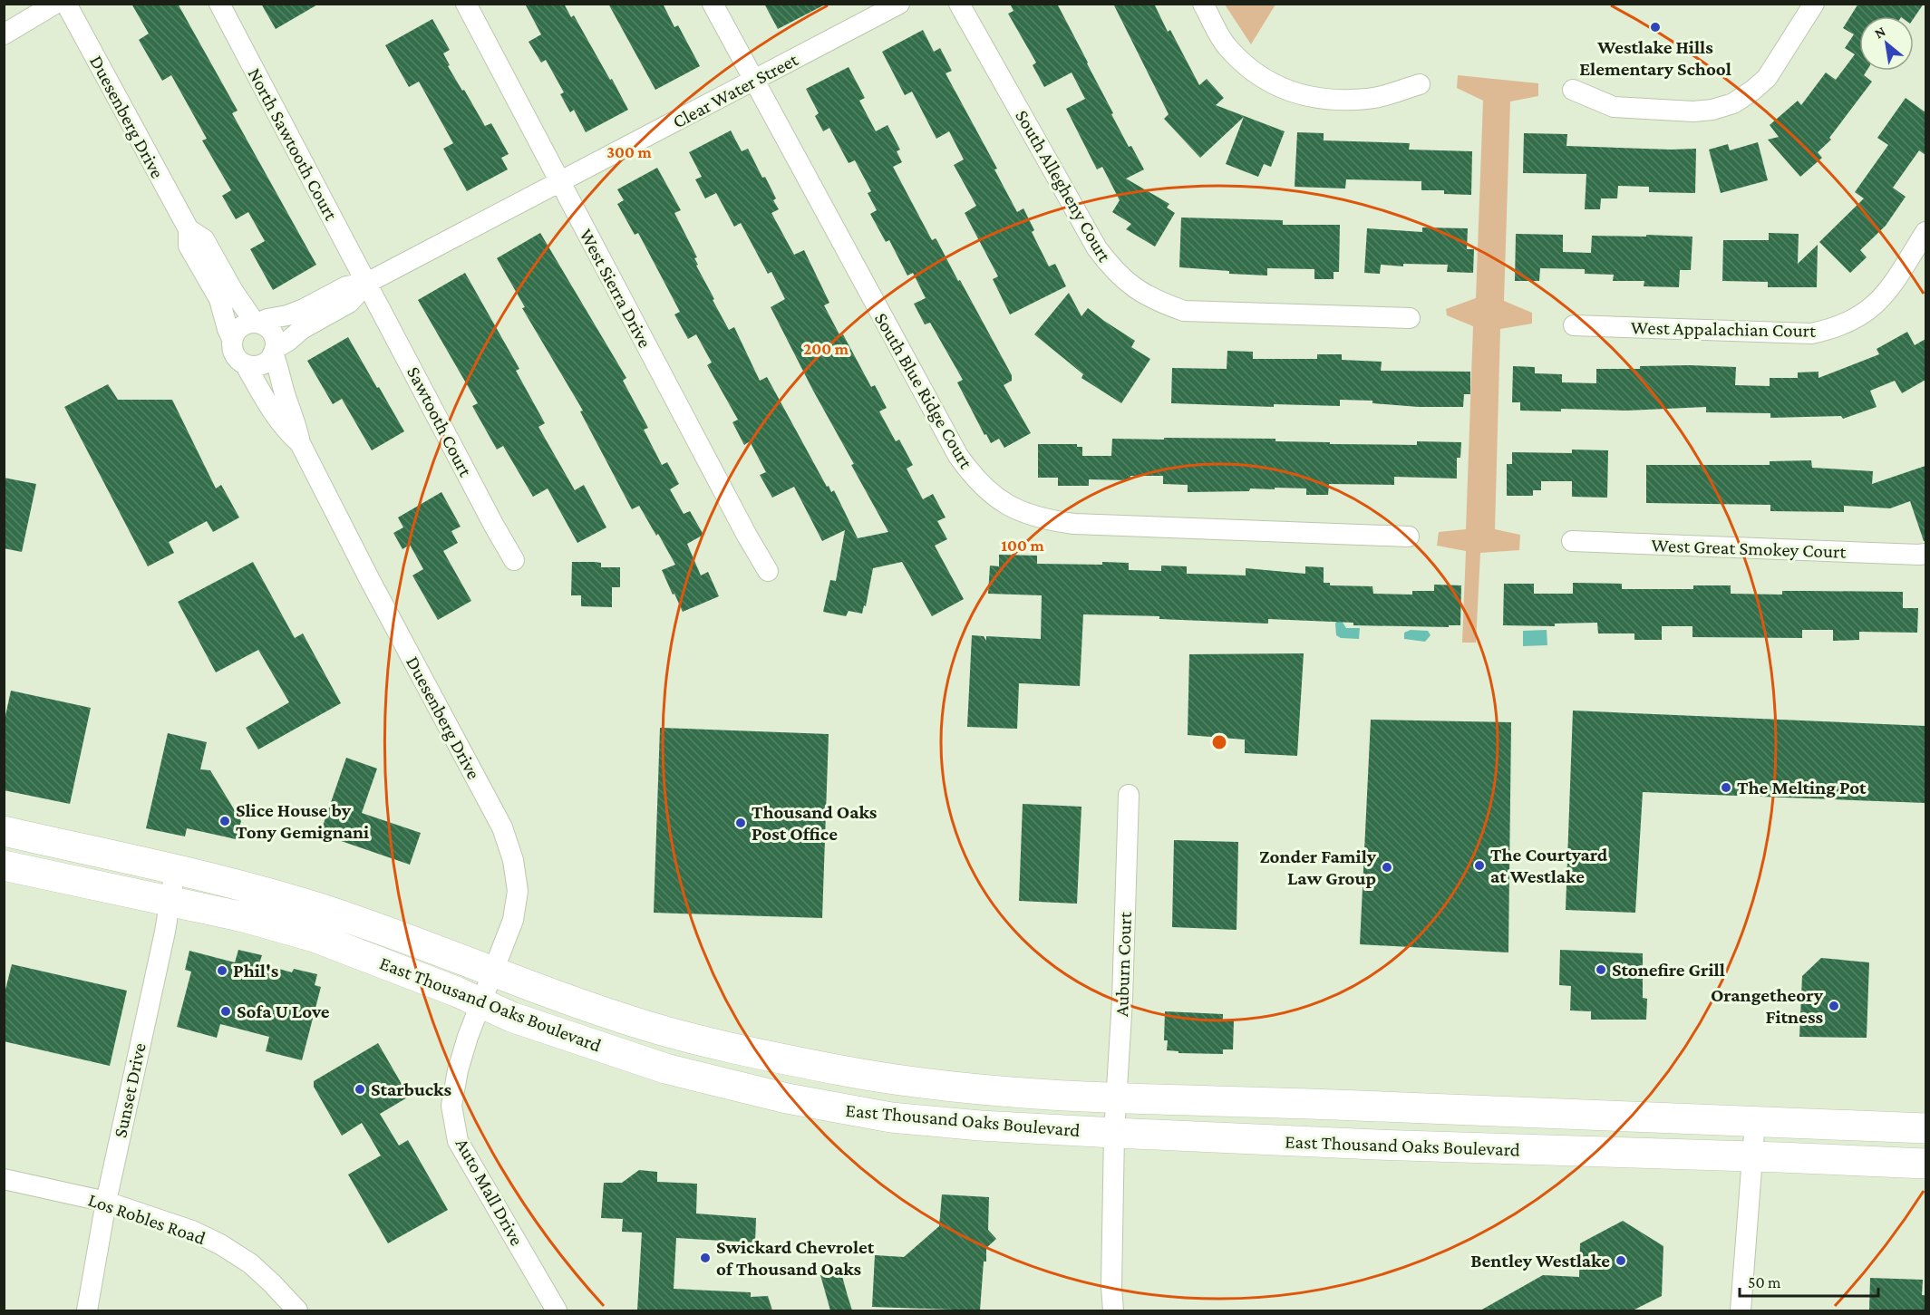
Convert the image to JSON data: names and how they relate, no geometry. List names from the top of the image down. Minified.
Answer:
{"streets":{"main road":["East Thousand Oaks Boulevard"],"street":["Clear Water Street","Duesenberg Drive","North Sawtooth Court","South Allegheny Court","West Sierra Drive","West Appalachian Court","South Blue Ridge Court","Sawtooth Court","West Great Smokey Court","Auburn Court","Sunset Drive","Auto Mall Drive","Los Robles Road"]},"crossings":[["Clear Water Street","Duesenberg Drive"],["Clear Water Street","North Sawtooth Court"],["Clear Water Street","West Sierra Drive"],["Clear Water Street","South Blue Ridge Court"],["Clear Water Street","Sawtooth Court"],["Duesenberg Drive","East Thousand Oaks Boulevard"],["Duesenberg Drive","Auto Mall Drive"],["North Sawtooth Court","Sawtooth Court"],["Auburn Court","East Thousand Oaks Boulevard"],["East Thousand Oaks Boulevard","Sunset Drive"],["East Thousand Oaks Boulevard","Auto Mall Drive"],["Sunset Drive","Los Robles Road"]],"places":["Westlake Hills Elementary School","The Melting Pot","Slice House by Tony Gemignani","Thousand Oaks Post Office","The Courtyard at Westlake","Zonder Family Law Group","Stonefire Grill","Phil's","Orangetheory Fitness","Sofa U Love","Starbucks","Swickard Chevrolet of Thousand Oaks","Bentley Westlake"],"scale_bar":"50 m","north":"top left","rings":["300 m","200 m","100 m"]}
